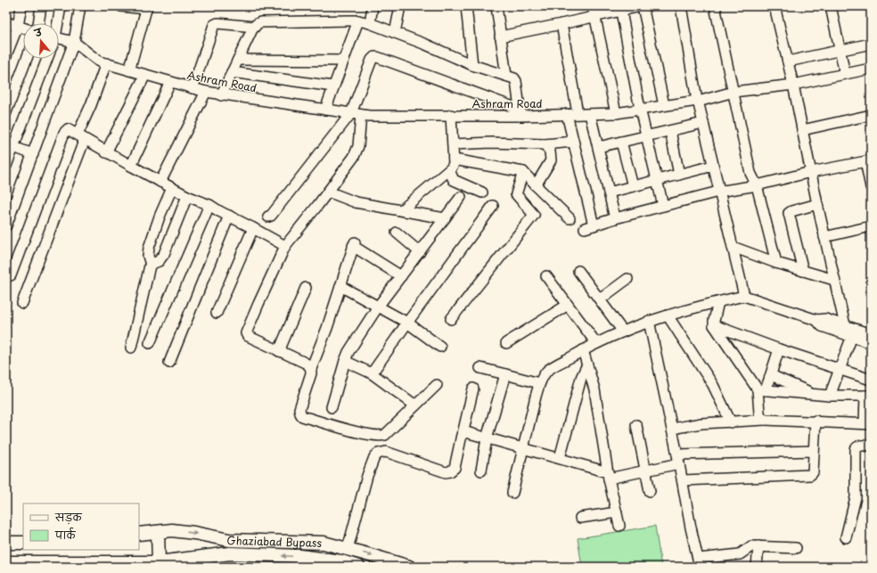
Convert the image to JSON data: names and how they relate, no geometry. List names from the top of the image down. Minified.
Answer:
{"streets":{"main road":["Ghaziabad Bypass"],"street":["Ashram Road"]},"legend":["सड़क","पार्क"],"north":"top"}
